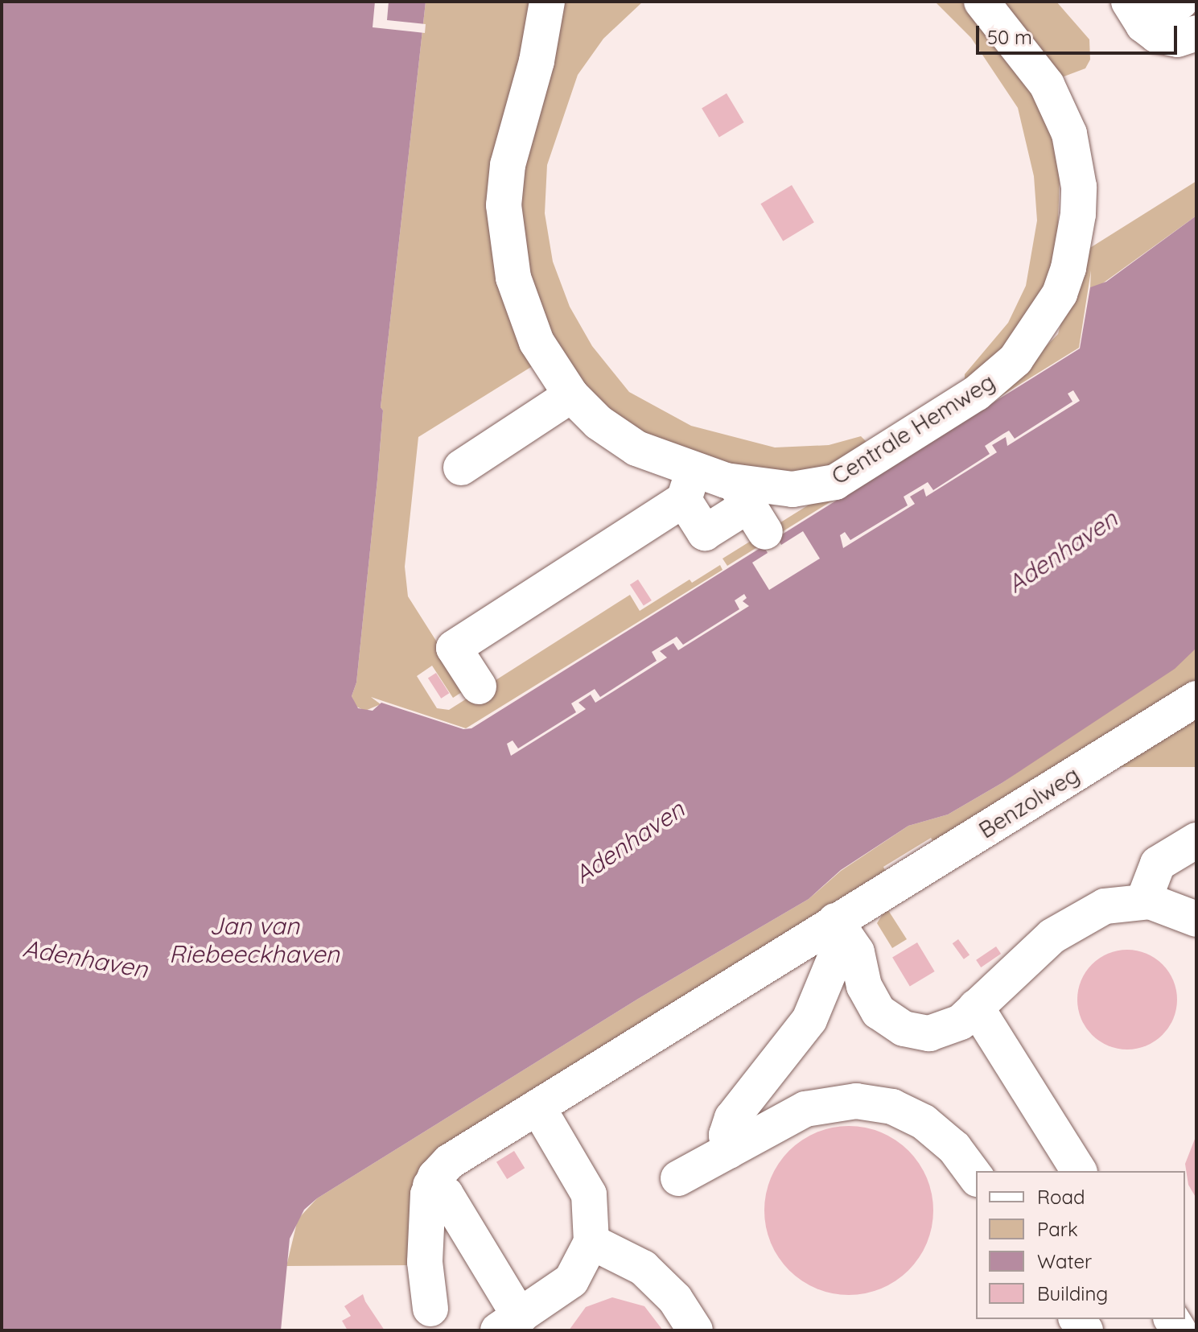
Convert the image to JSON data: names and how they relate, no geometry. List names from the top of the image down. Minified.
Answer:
{"streets":{"street":["Centrale Hemweg","Benzolweg"]},"water":["Adenhaven","Jan van Riebeeckhaven"],"legend":["Road","Park","Water","Building"],"scale_bar":"50 m"}
